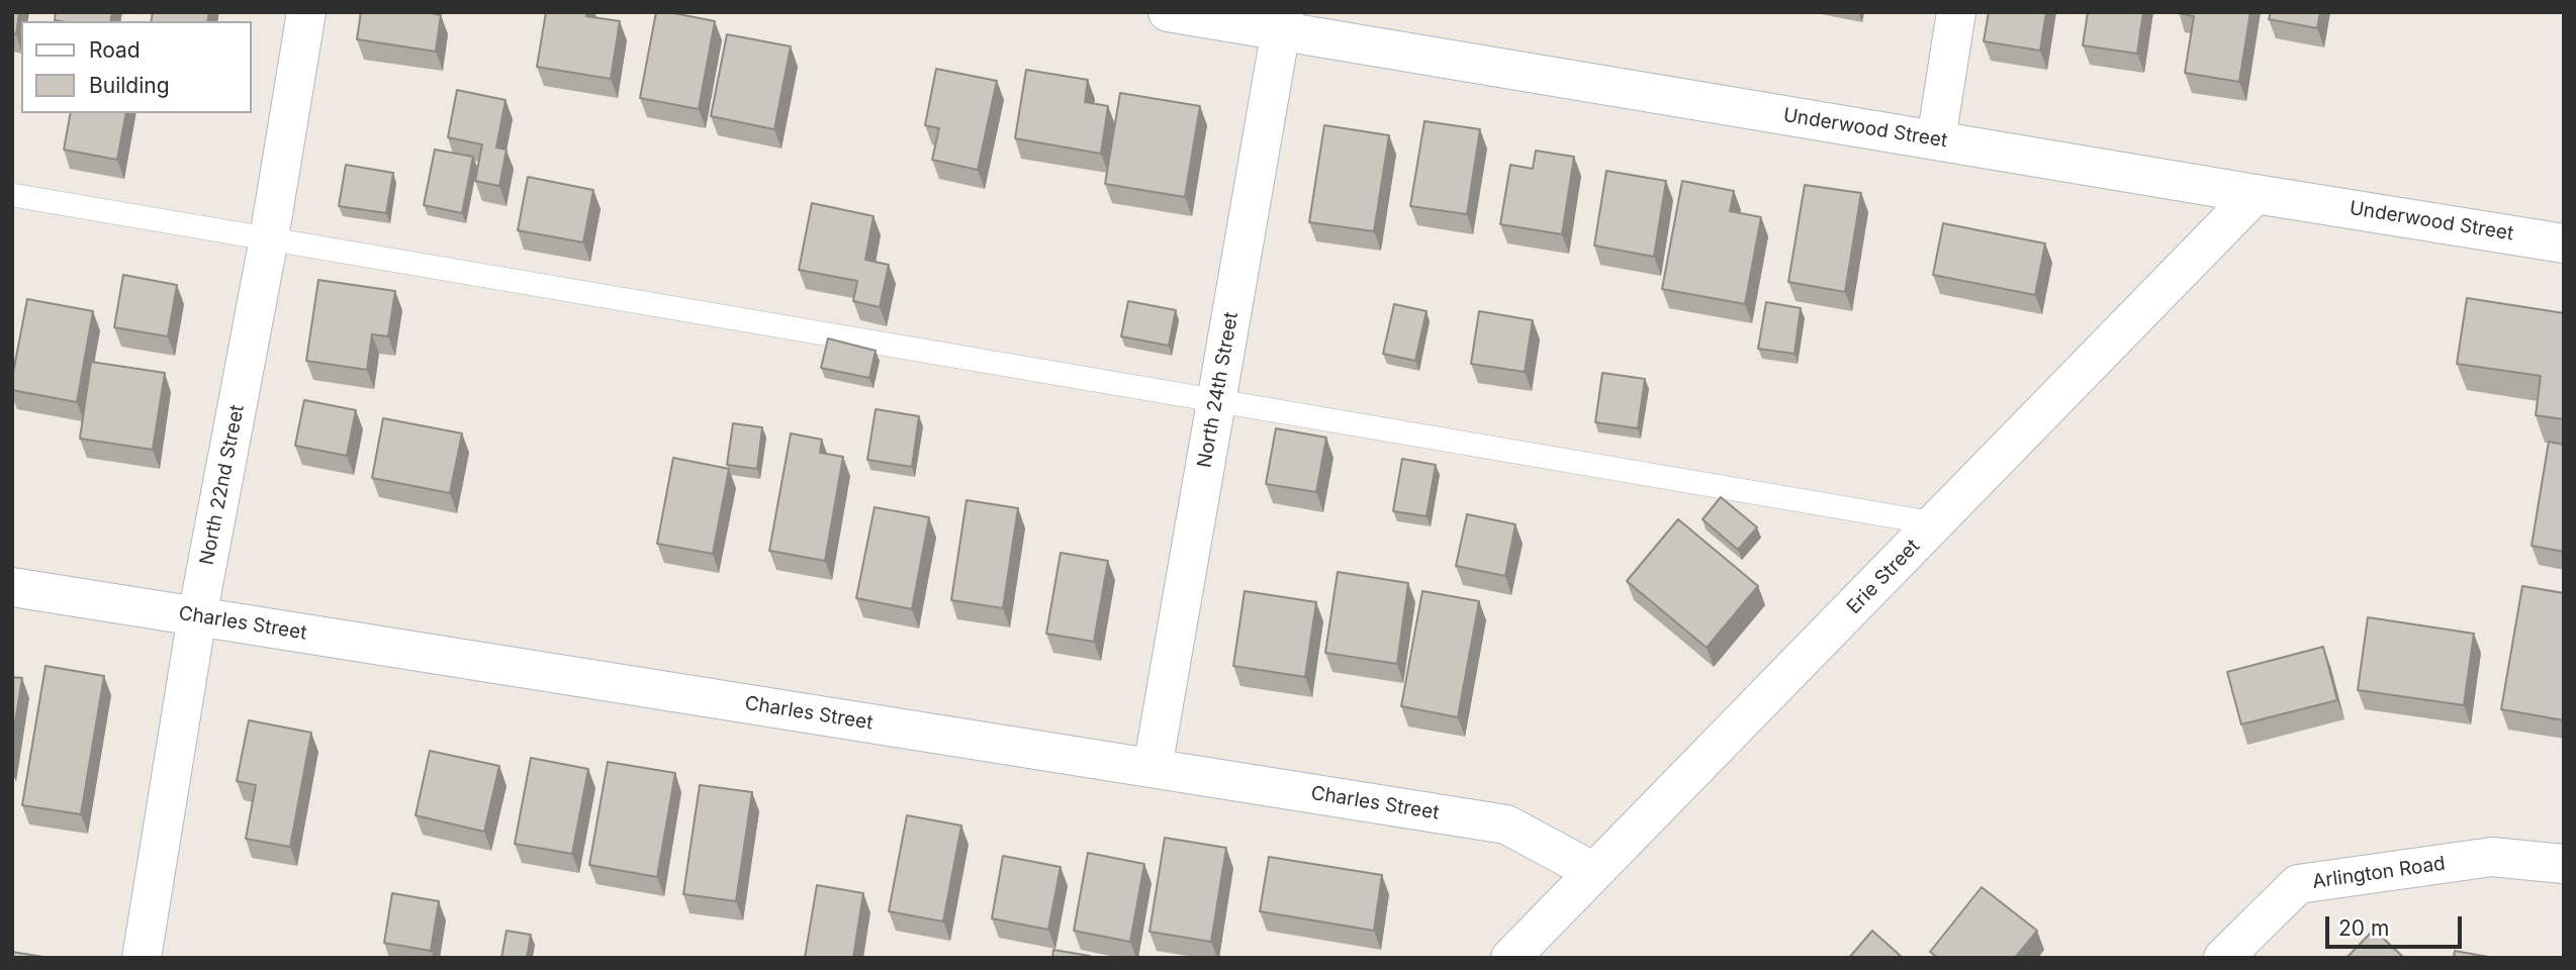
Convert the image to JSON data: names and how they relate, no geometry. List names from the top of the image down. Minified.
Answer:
{"streets":{"street":["Underwood Street","North 24th Street","North 22nd Street","Erie Street","Charles Street","Arlington Road"]},"crossings":[["Underwood Street","North 24th Street"],["Underwood Street","Erie Street"],["North 24th Street","Charles Street"],["North 22nd Street","Charles Street"],["Erie Street","Charles Street"]],"legend":["Road","Building"],"scale_bar":"20 m"}
